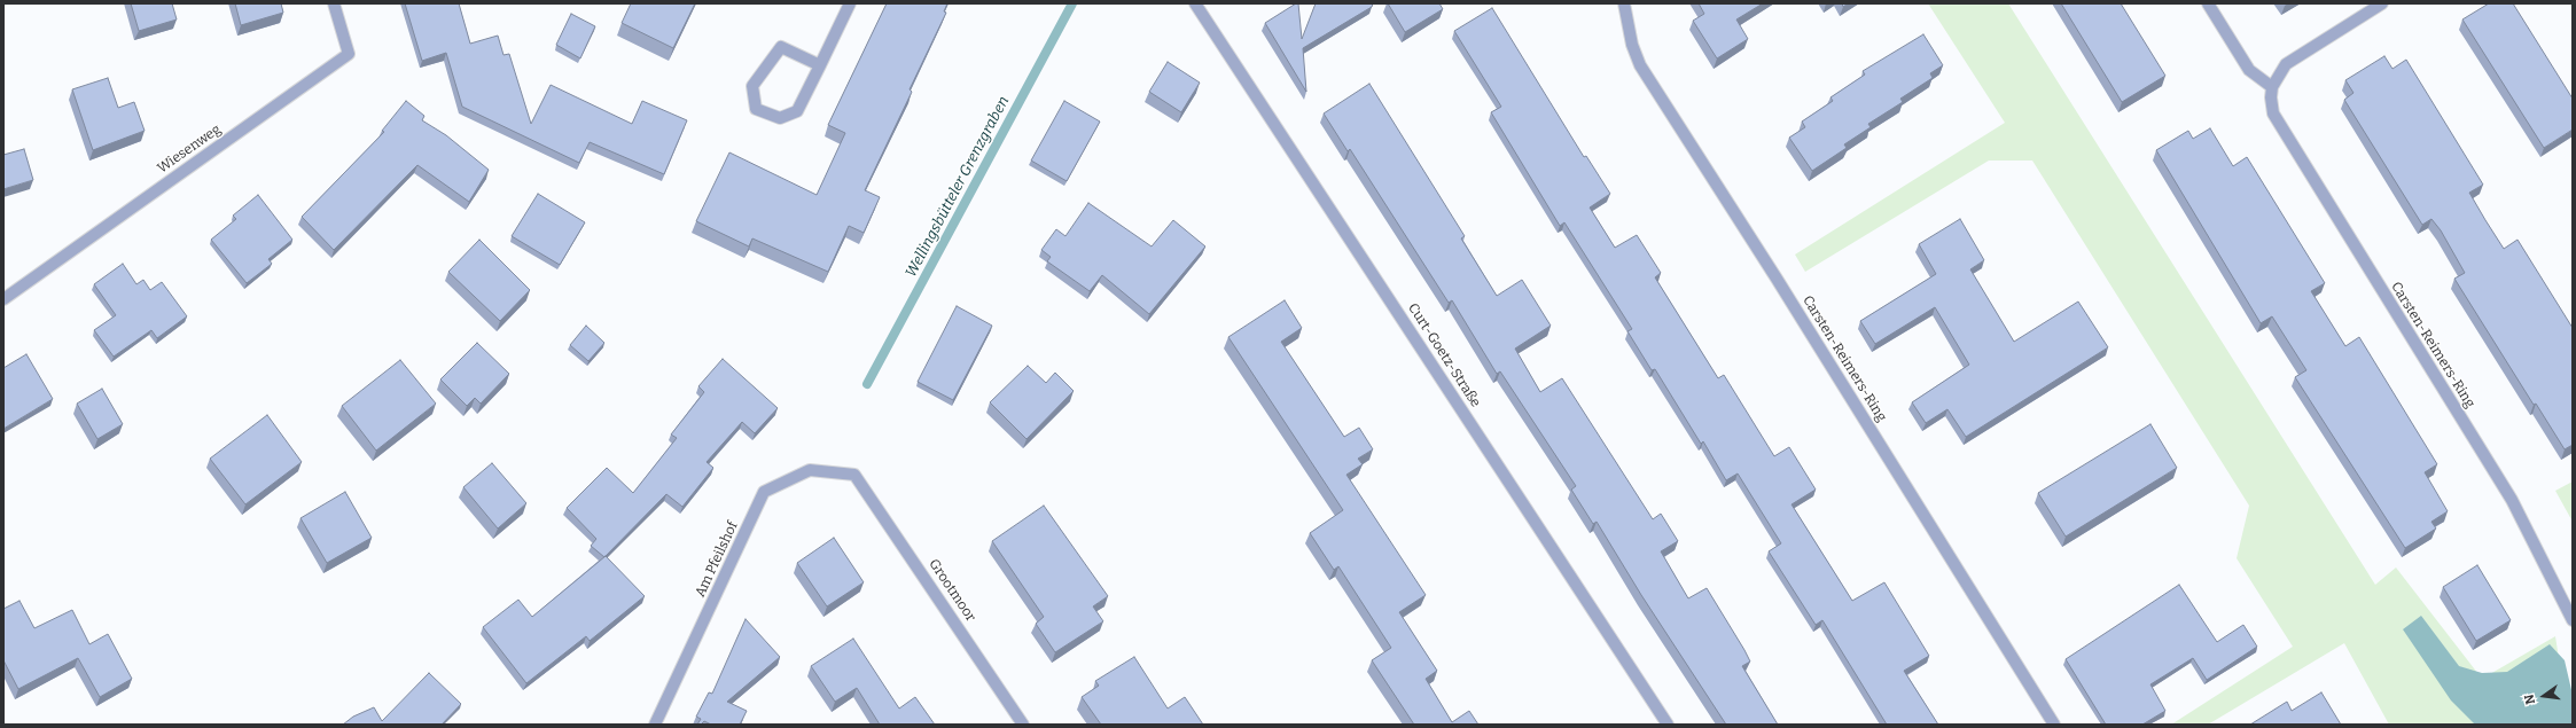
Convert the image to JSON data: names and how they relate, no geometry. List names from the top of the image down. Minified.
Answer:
{"streets":{"street":["Wiesenweg","Carsten-Reimers-Ring","Curt-Goetz-Straße","Am Pfeilshof","Grootmoor"]},"crossings":[["Am Pfeilshof","Grootmoor"]],"water":["Wellingsbütteler Grenzgraben"],"north":"left"}
